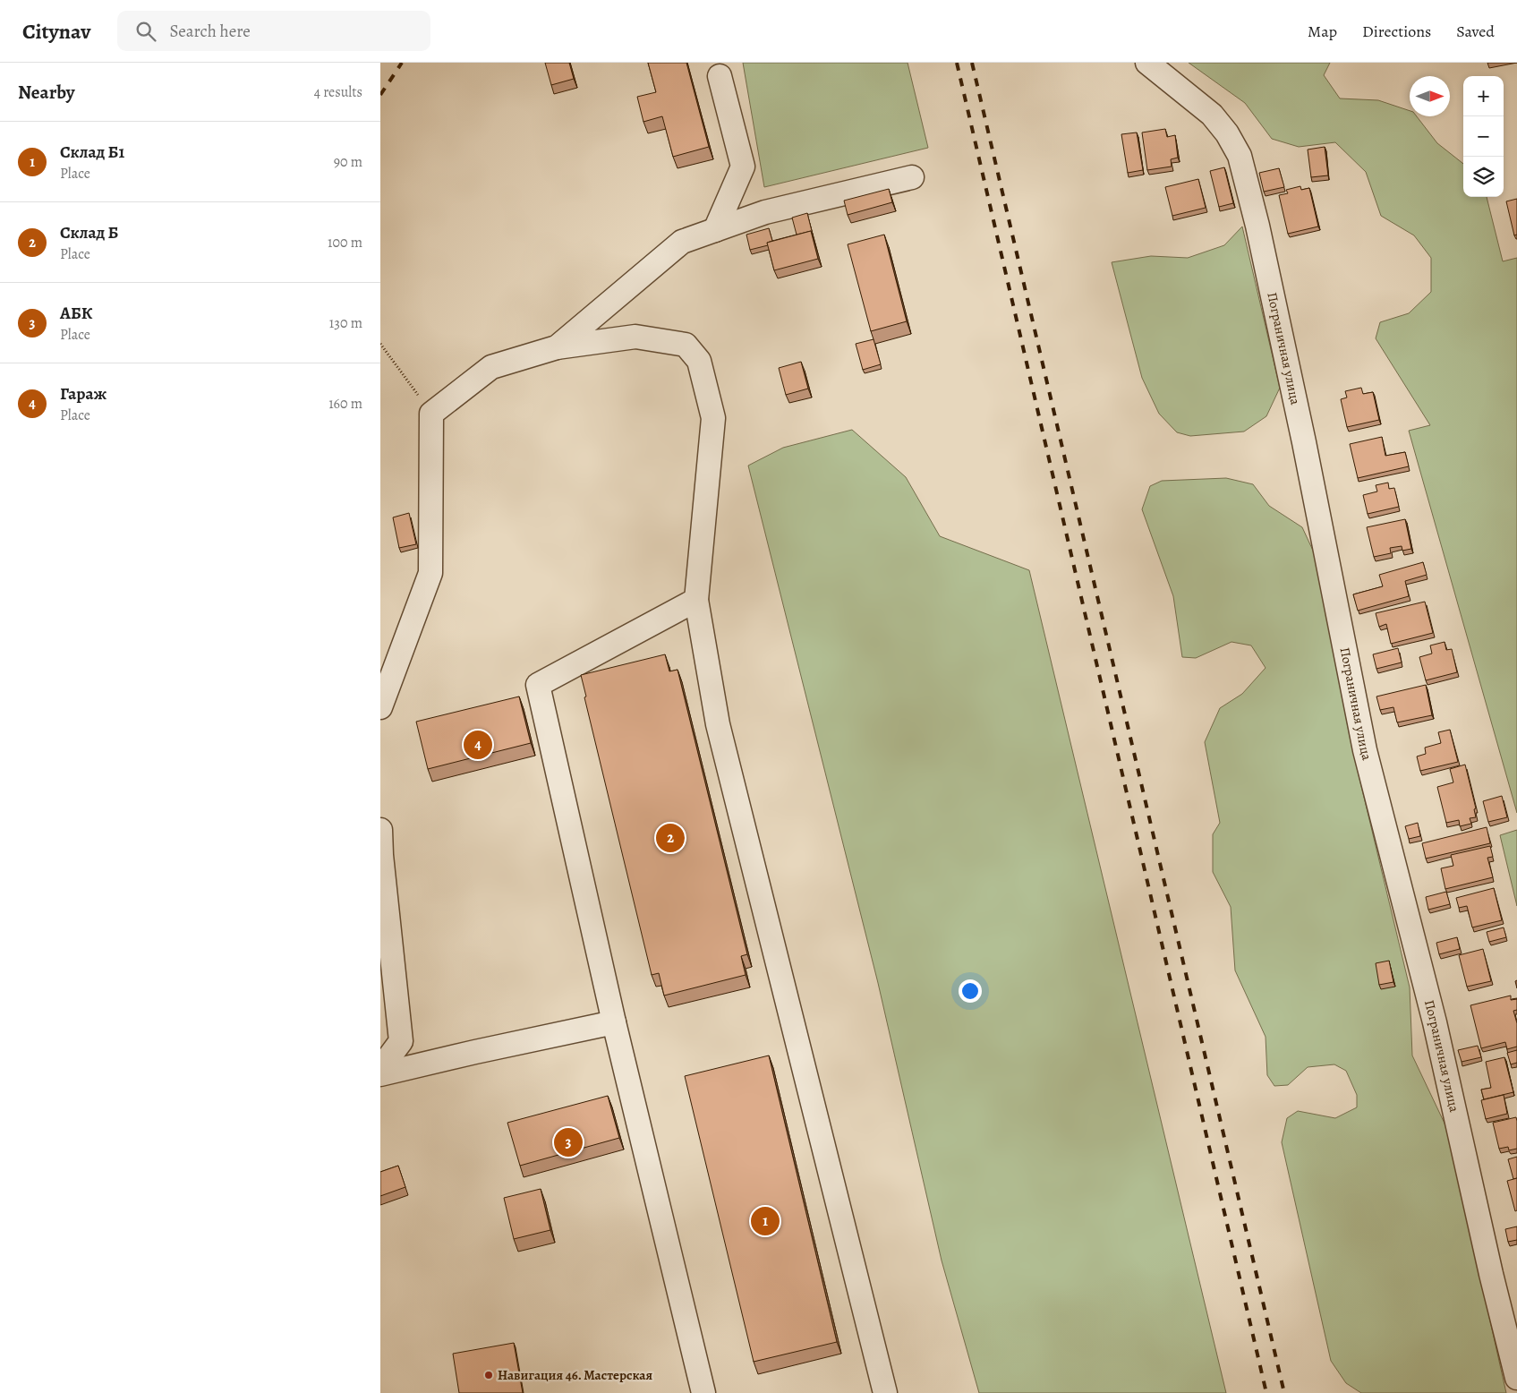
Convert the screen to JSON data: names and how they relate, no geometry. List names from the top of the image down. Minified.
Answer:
{"streets":{"street":["Пограничная улица"]},"places":["Навигация 46. Мастерская"],"north":"right","page":{"header":"Citynav","search":"Search here","nav":["Map","Directions","Saved"],"heading":["Nearby","4 results"],"map_buttons":["+","−"],"list":[{"mark":"1","name":"Склад Б1","note":"Place","value":"90 m"},{"mark":"2","name":"Склад Б","note":"Place","value":"100 m"},{"mark":"3","name":"АБК","note":"Place","value":"130 m"},{"mark":"4","name":"Гараж","note":"Place","value":"160 m"}],"pins":["4","2","3","1"]}}
